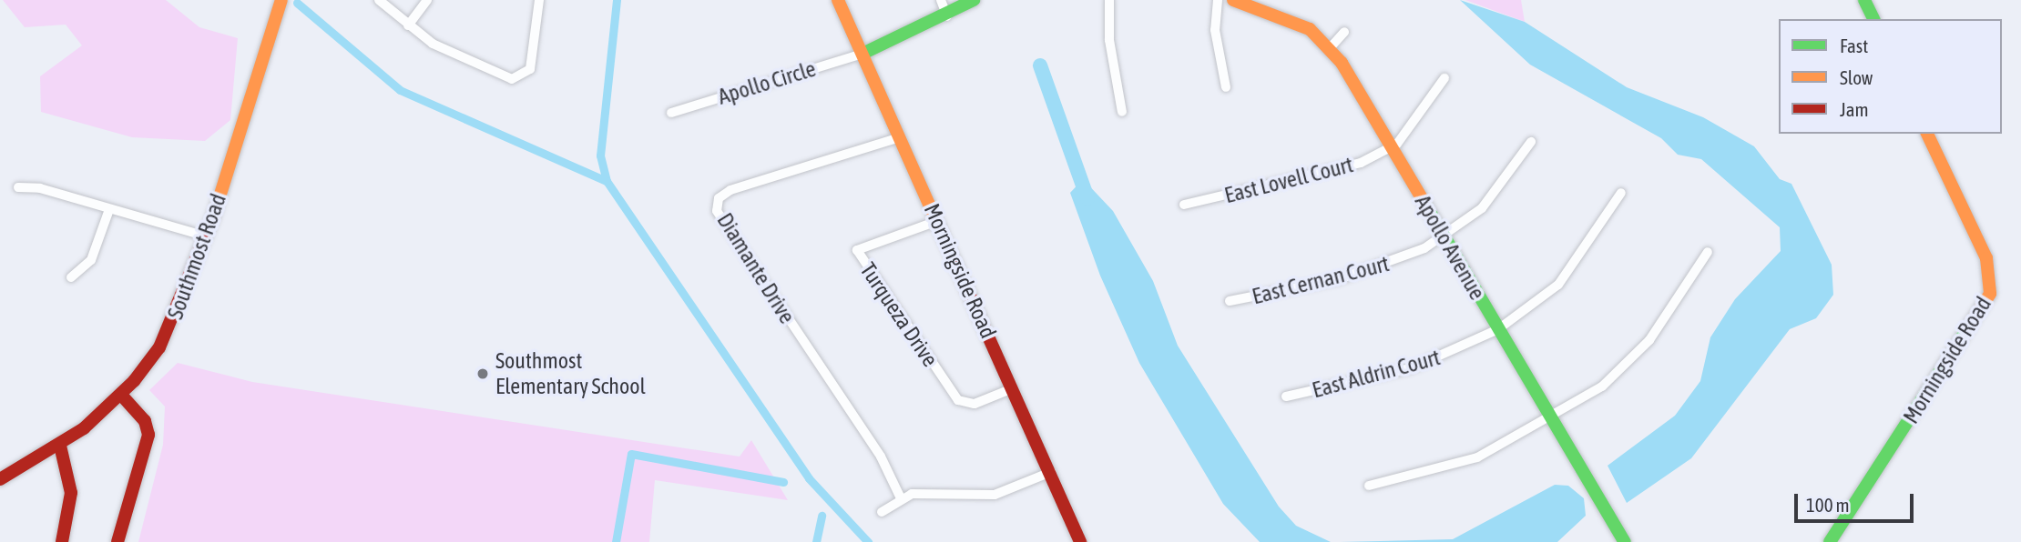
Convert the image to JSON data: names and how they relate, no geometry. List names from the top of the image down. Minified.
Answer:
{"streets":{"street":["Apollo Circle","East Lovell Court","Apollo Avenue","Southmost Road","Diamante Drive","Morningside Road","East Cernan Court","Turqueza Drive","East Aldrin Court"]},"crossings":[["Apollo Circle","Morningside Road"],["East Lovell Court","Apollo Avenue"],["Apollo Avenue","East Cernan Court"],["Apollo Avenue","East Aldrin Court"],["Diamante Drive","Morningside Road"],["Morningside Road","Turqueza Drive"]],"places":["Southmost Elementary School"],"legend":["Fast","Slow","Jam"],"scale_bar":"100 m"}
